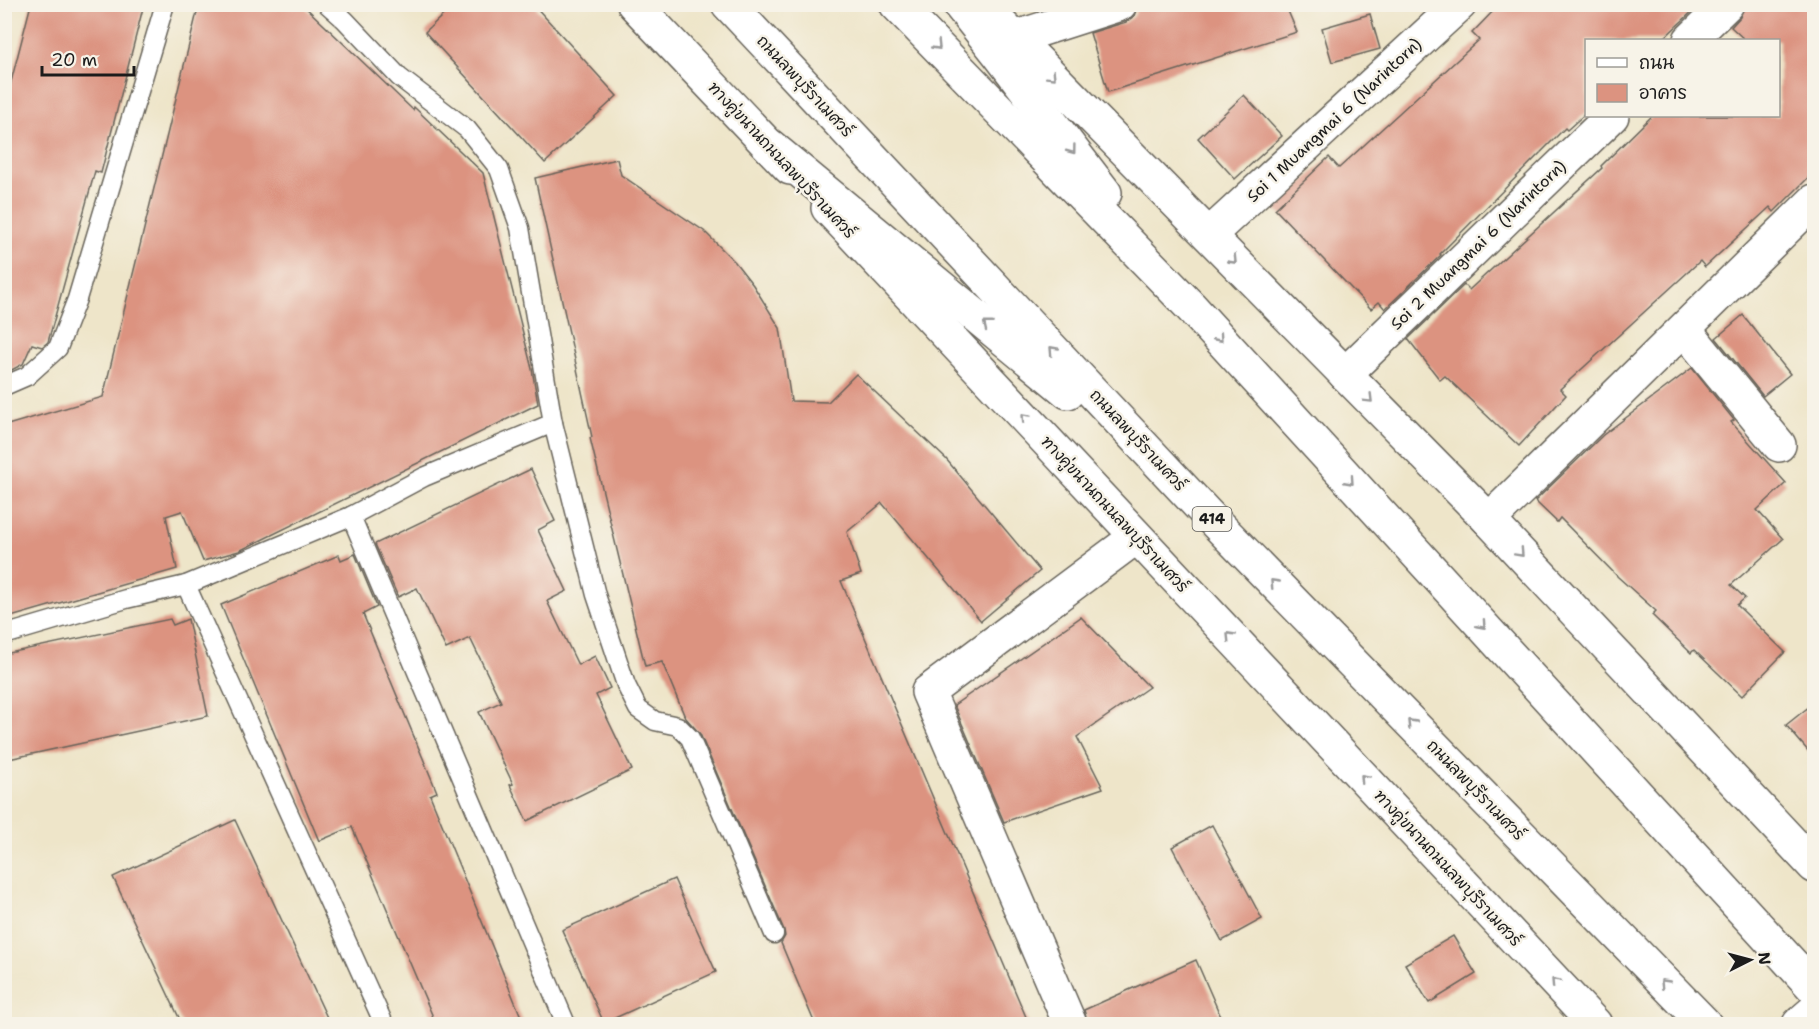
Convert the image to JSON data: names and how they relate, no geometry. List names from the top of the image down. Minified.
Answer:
{"streets":{"main road":["ถนนลพบุรีราเมศวร์","Soi 1 Muangmai 6 (Narintorn)","ทางคู่ขนานถนนลพบุรีราเมศวร์","Soi 2 Muangmai 6 (Narintorn)","414"]},"legend":["ถนน","อาคาร"],"scale_bar":"20 m","north":"right"}
